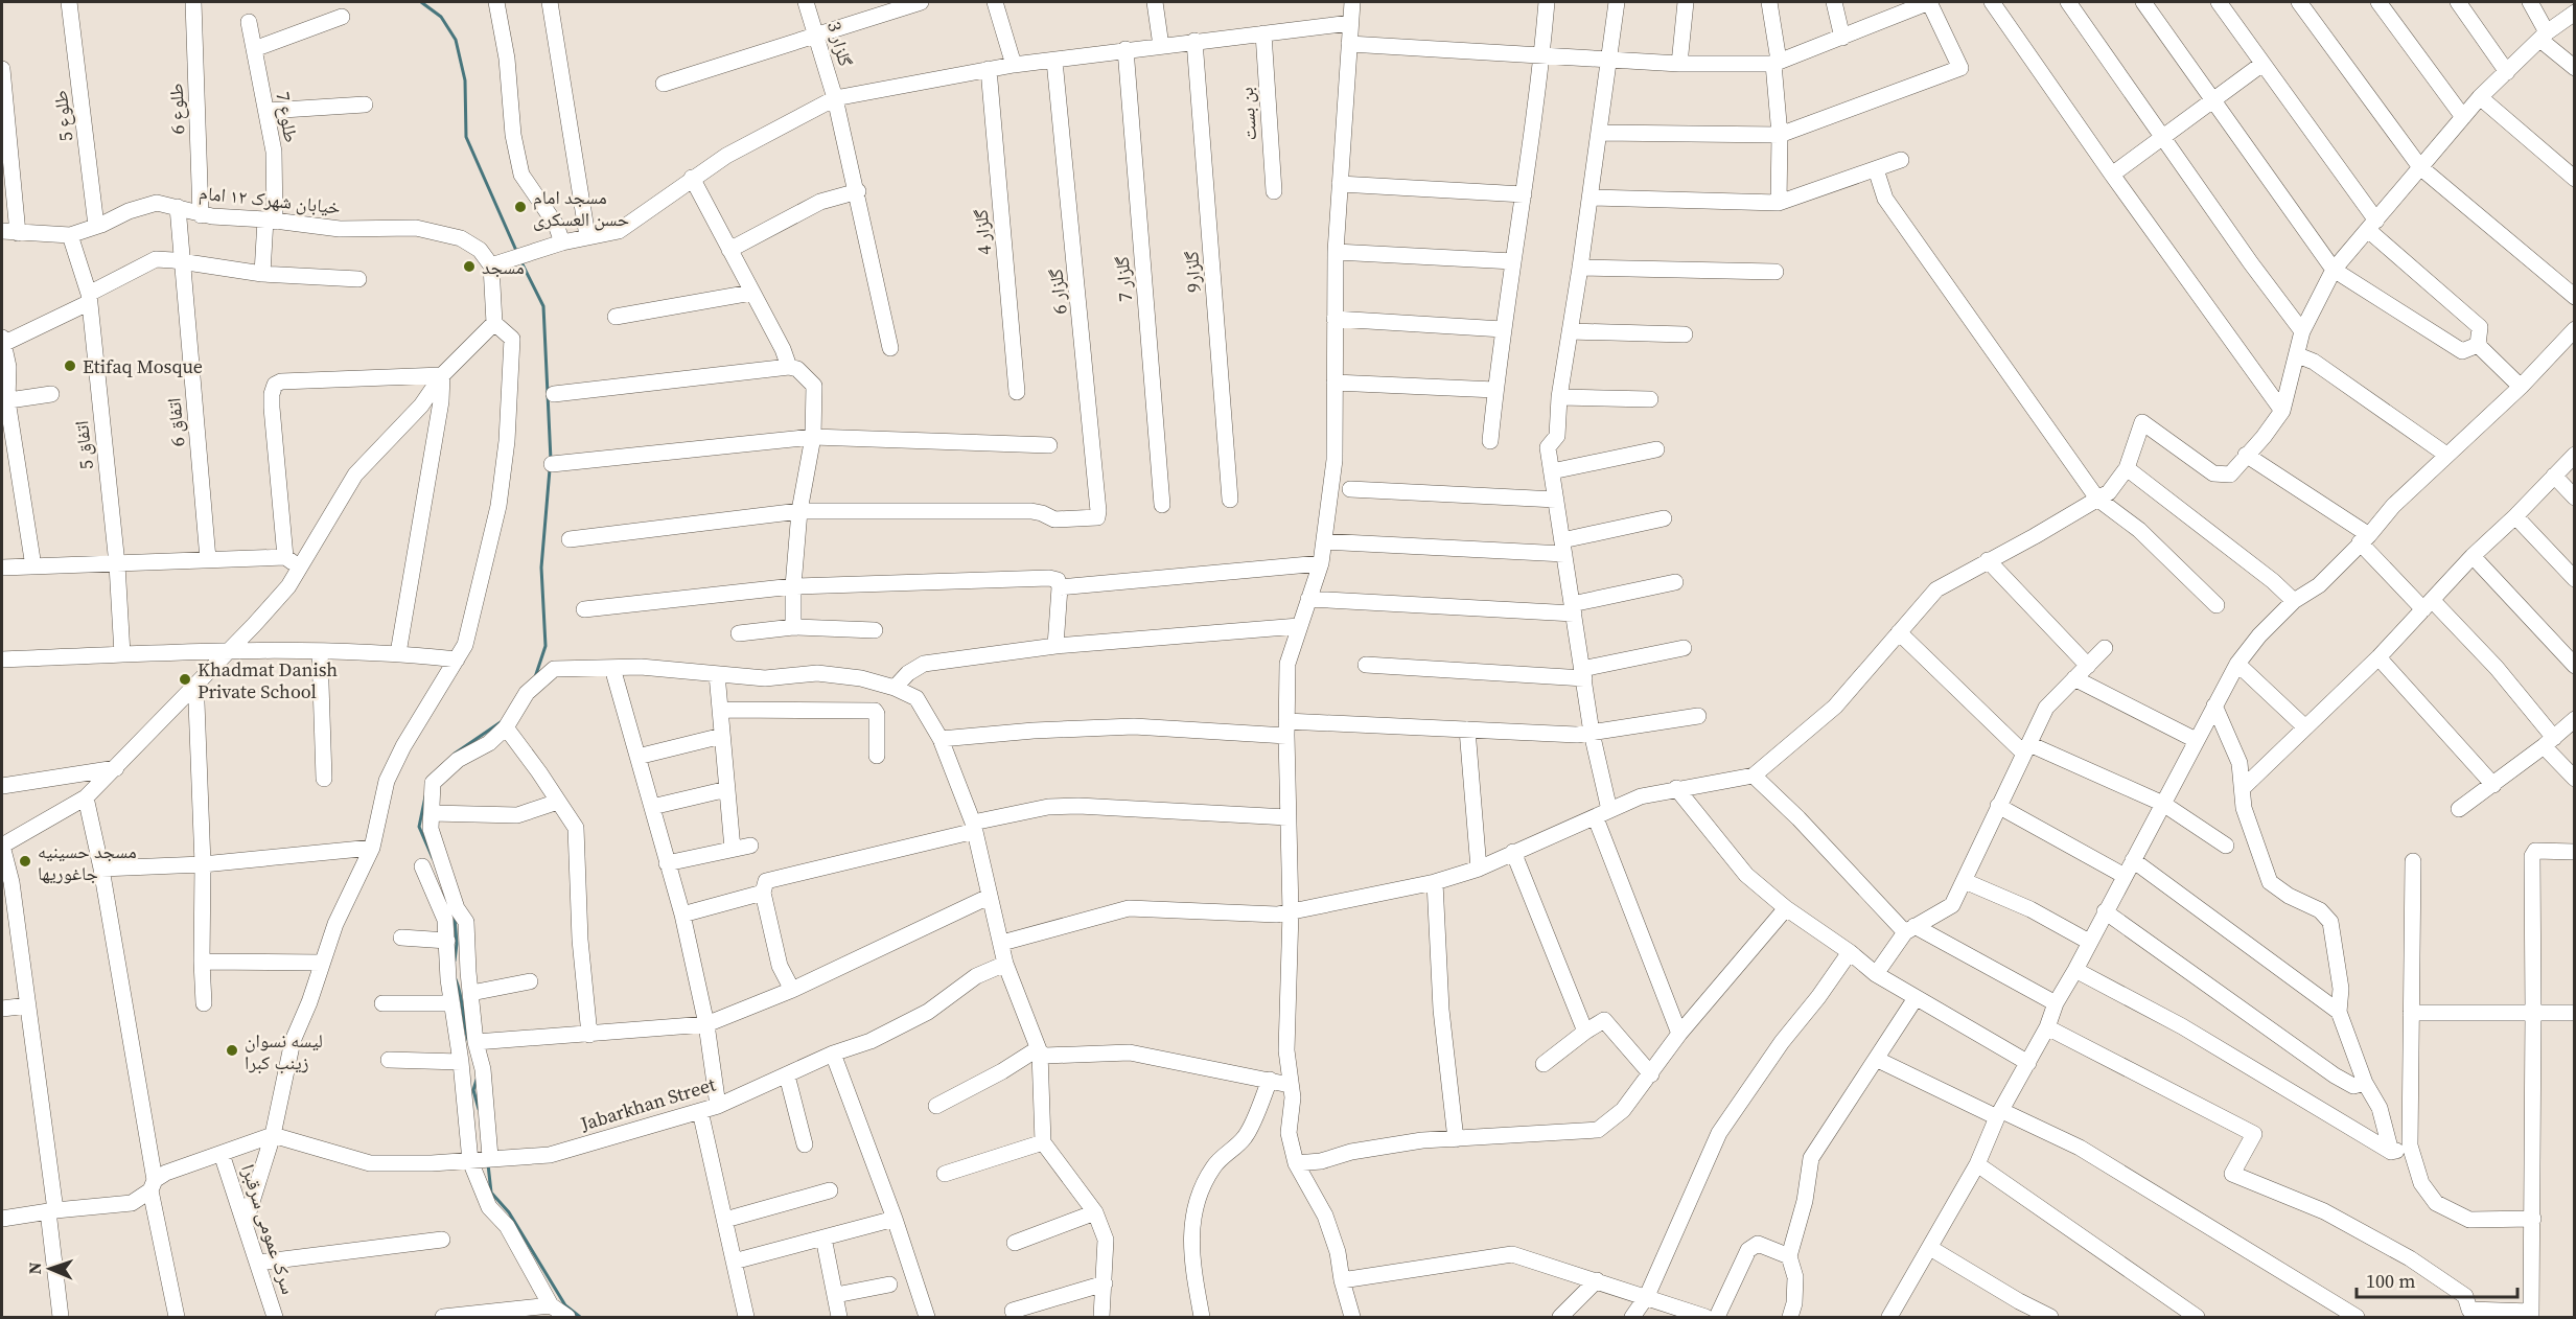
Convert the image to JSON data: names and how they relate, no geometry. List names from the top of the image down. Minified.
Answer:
{"streets":{"street":["گلزار 3","طلوع 6","بن بست","طلوع 5","طلوع 7","خیابان شهرک ۱۲ امام","گلزار 4","گلزار9","گلزار 7","گلزار 6","اتفاق 6","اتفاق 5","Jabarkhan Street","سرک عمومی سرقبرا"]},"crossings":[["طلوع 6","خیابان شهرک ۱۲ امام"],["طلوع 5","خیابان شهرک ۱۲ امام"],["طلوع 7","خیابان شهرک ۱۲ امام"],["خیابان شهرک ۱۲ امام","اتفاق 6"],["خیابان شهرک ۱۲ امام","اتفاق 5"]],"places":["مسجد امام حسن العسکری","مسجد","Etifaq Mosque","Khadmat Danish Private School","مسجد حسینیه جاغوریها","لیسه نسوان زینب کبرا"],"scale_bar":"100 m","north":"left"}
